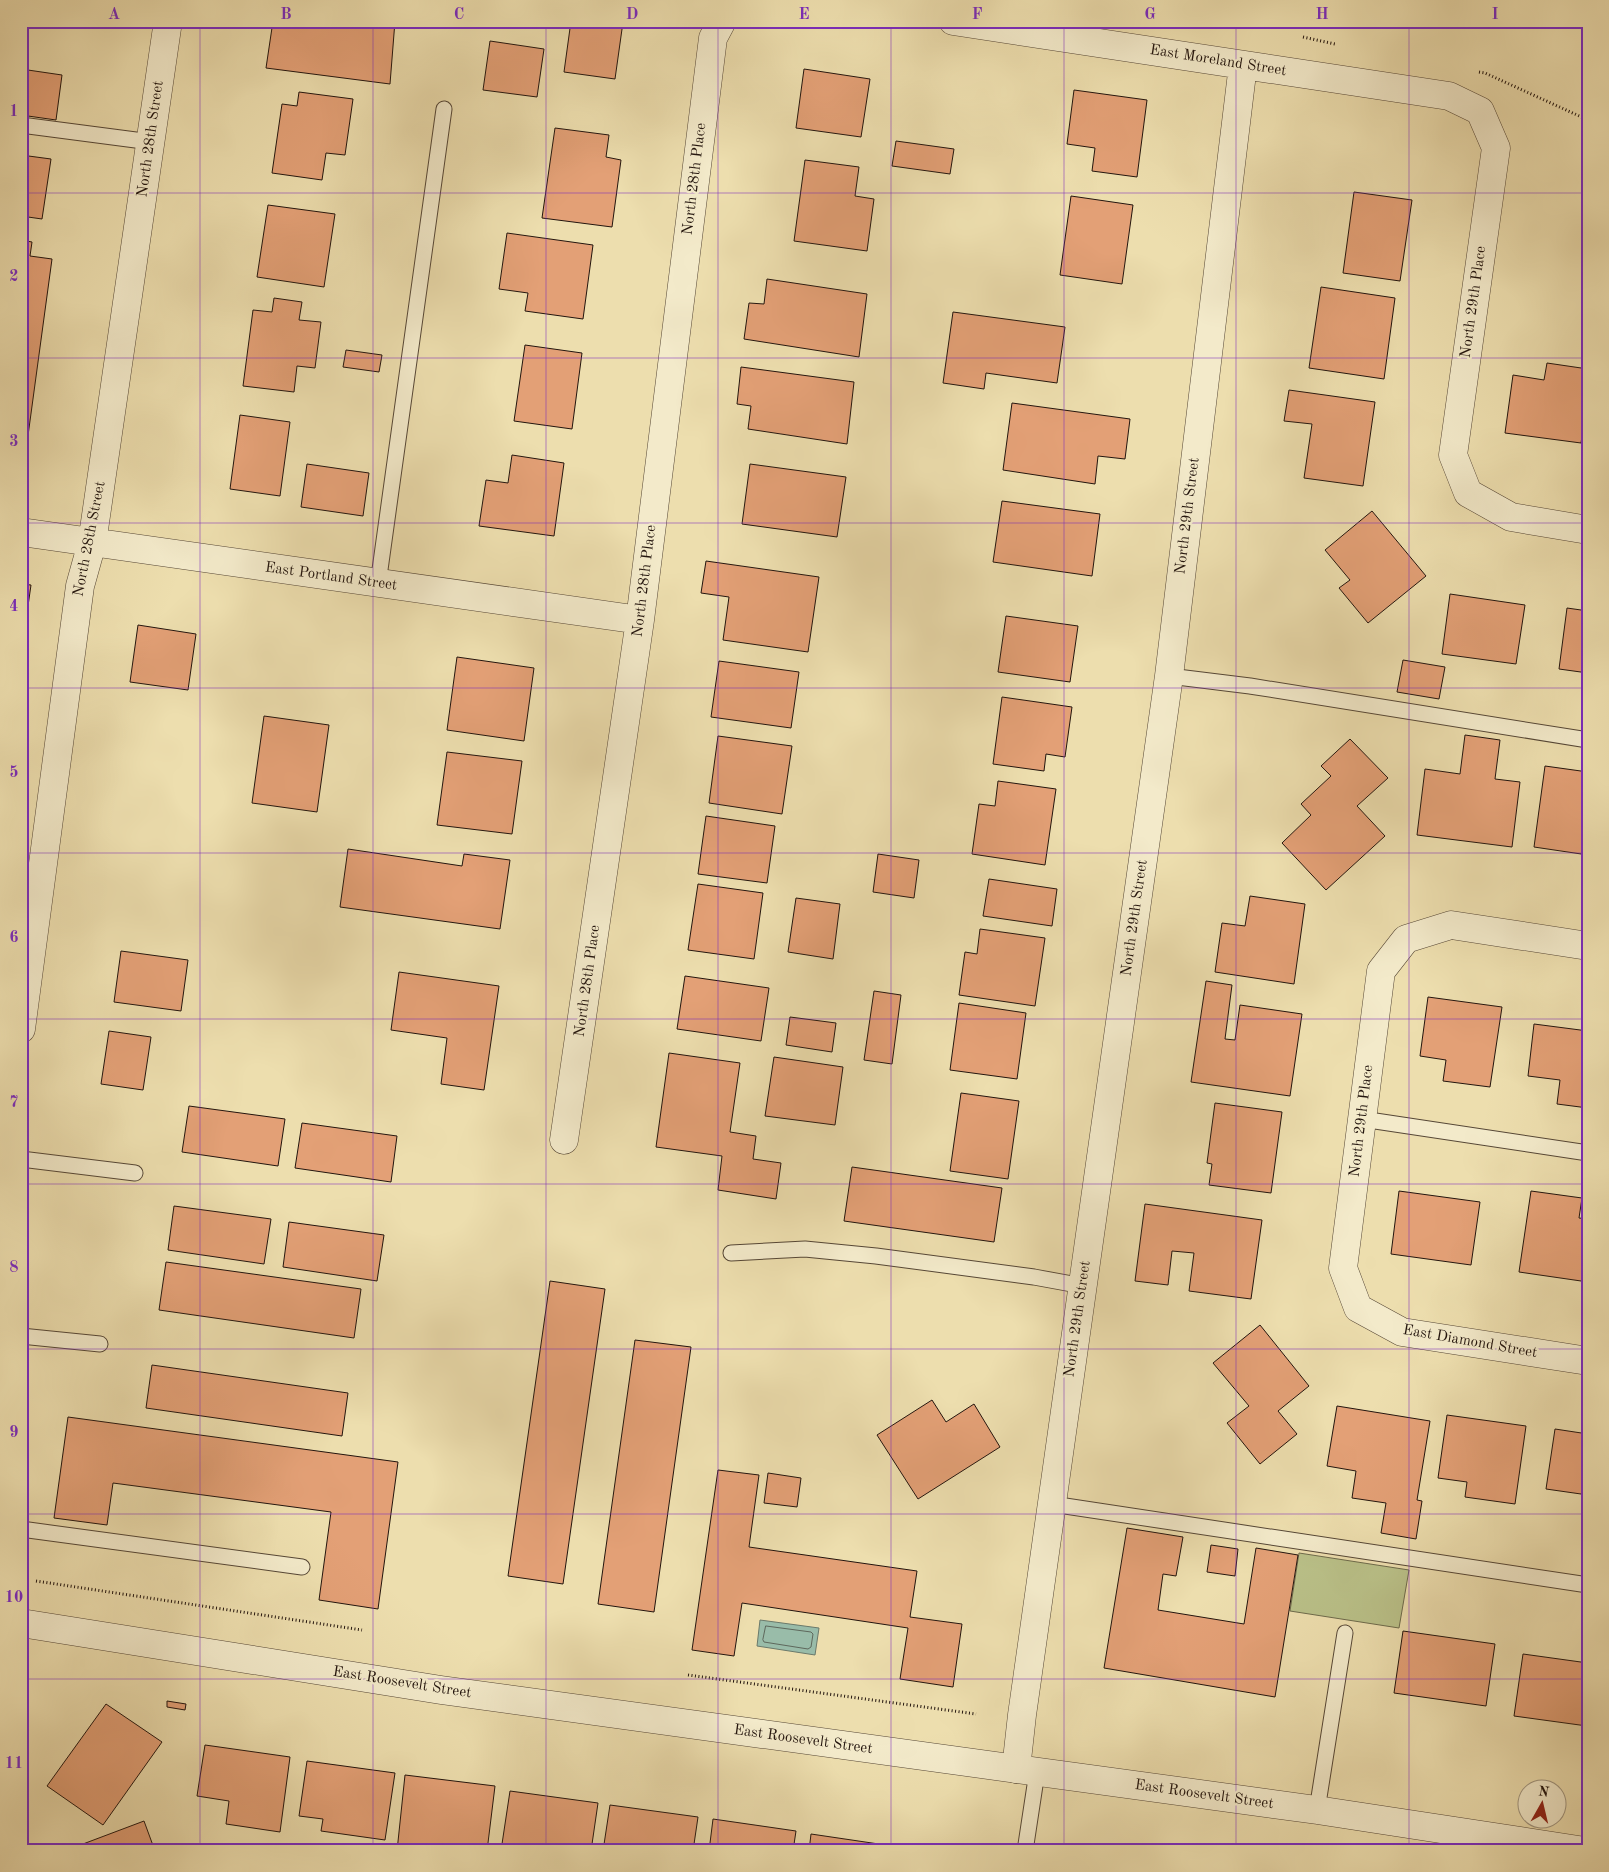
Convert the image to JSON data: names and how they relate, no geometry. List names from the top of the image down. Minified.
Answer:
{"streets":{"street":["East Moreland Street","North 28th Street","North 28th Place","North 29th Place","North 29th Street","East Portland Street","East Diamond Street","East Roosevelt Street"]},"crossings":[["East Moreland Street","North 29th Place"],["East Moreland Street","North 29th Street"],["North 28th Street","East Portland Street"],["North 28th Place","East Portland Street"],["North 29th Place","East Diamond Street"],["North 29th Street","East Roosevelt Street"]],"north":"top","grid":{"columns":["A","B","C","D","E","F","G","H","I"],"rows":["1","2","3","4","5","6","7","8","9","10","11"]}}
